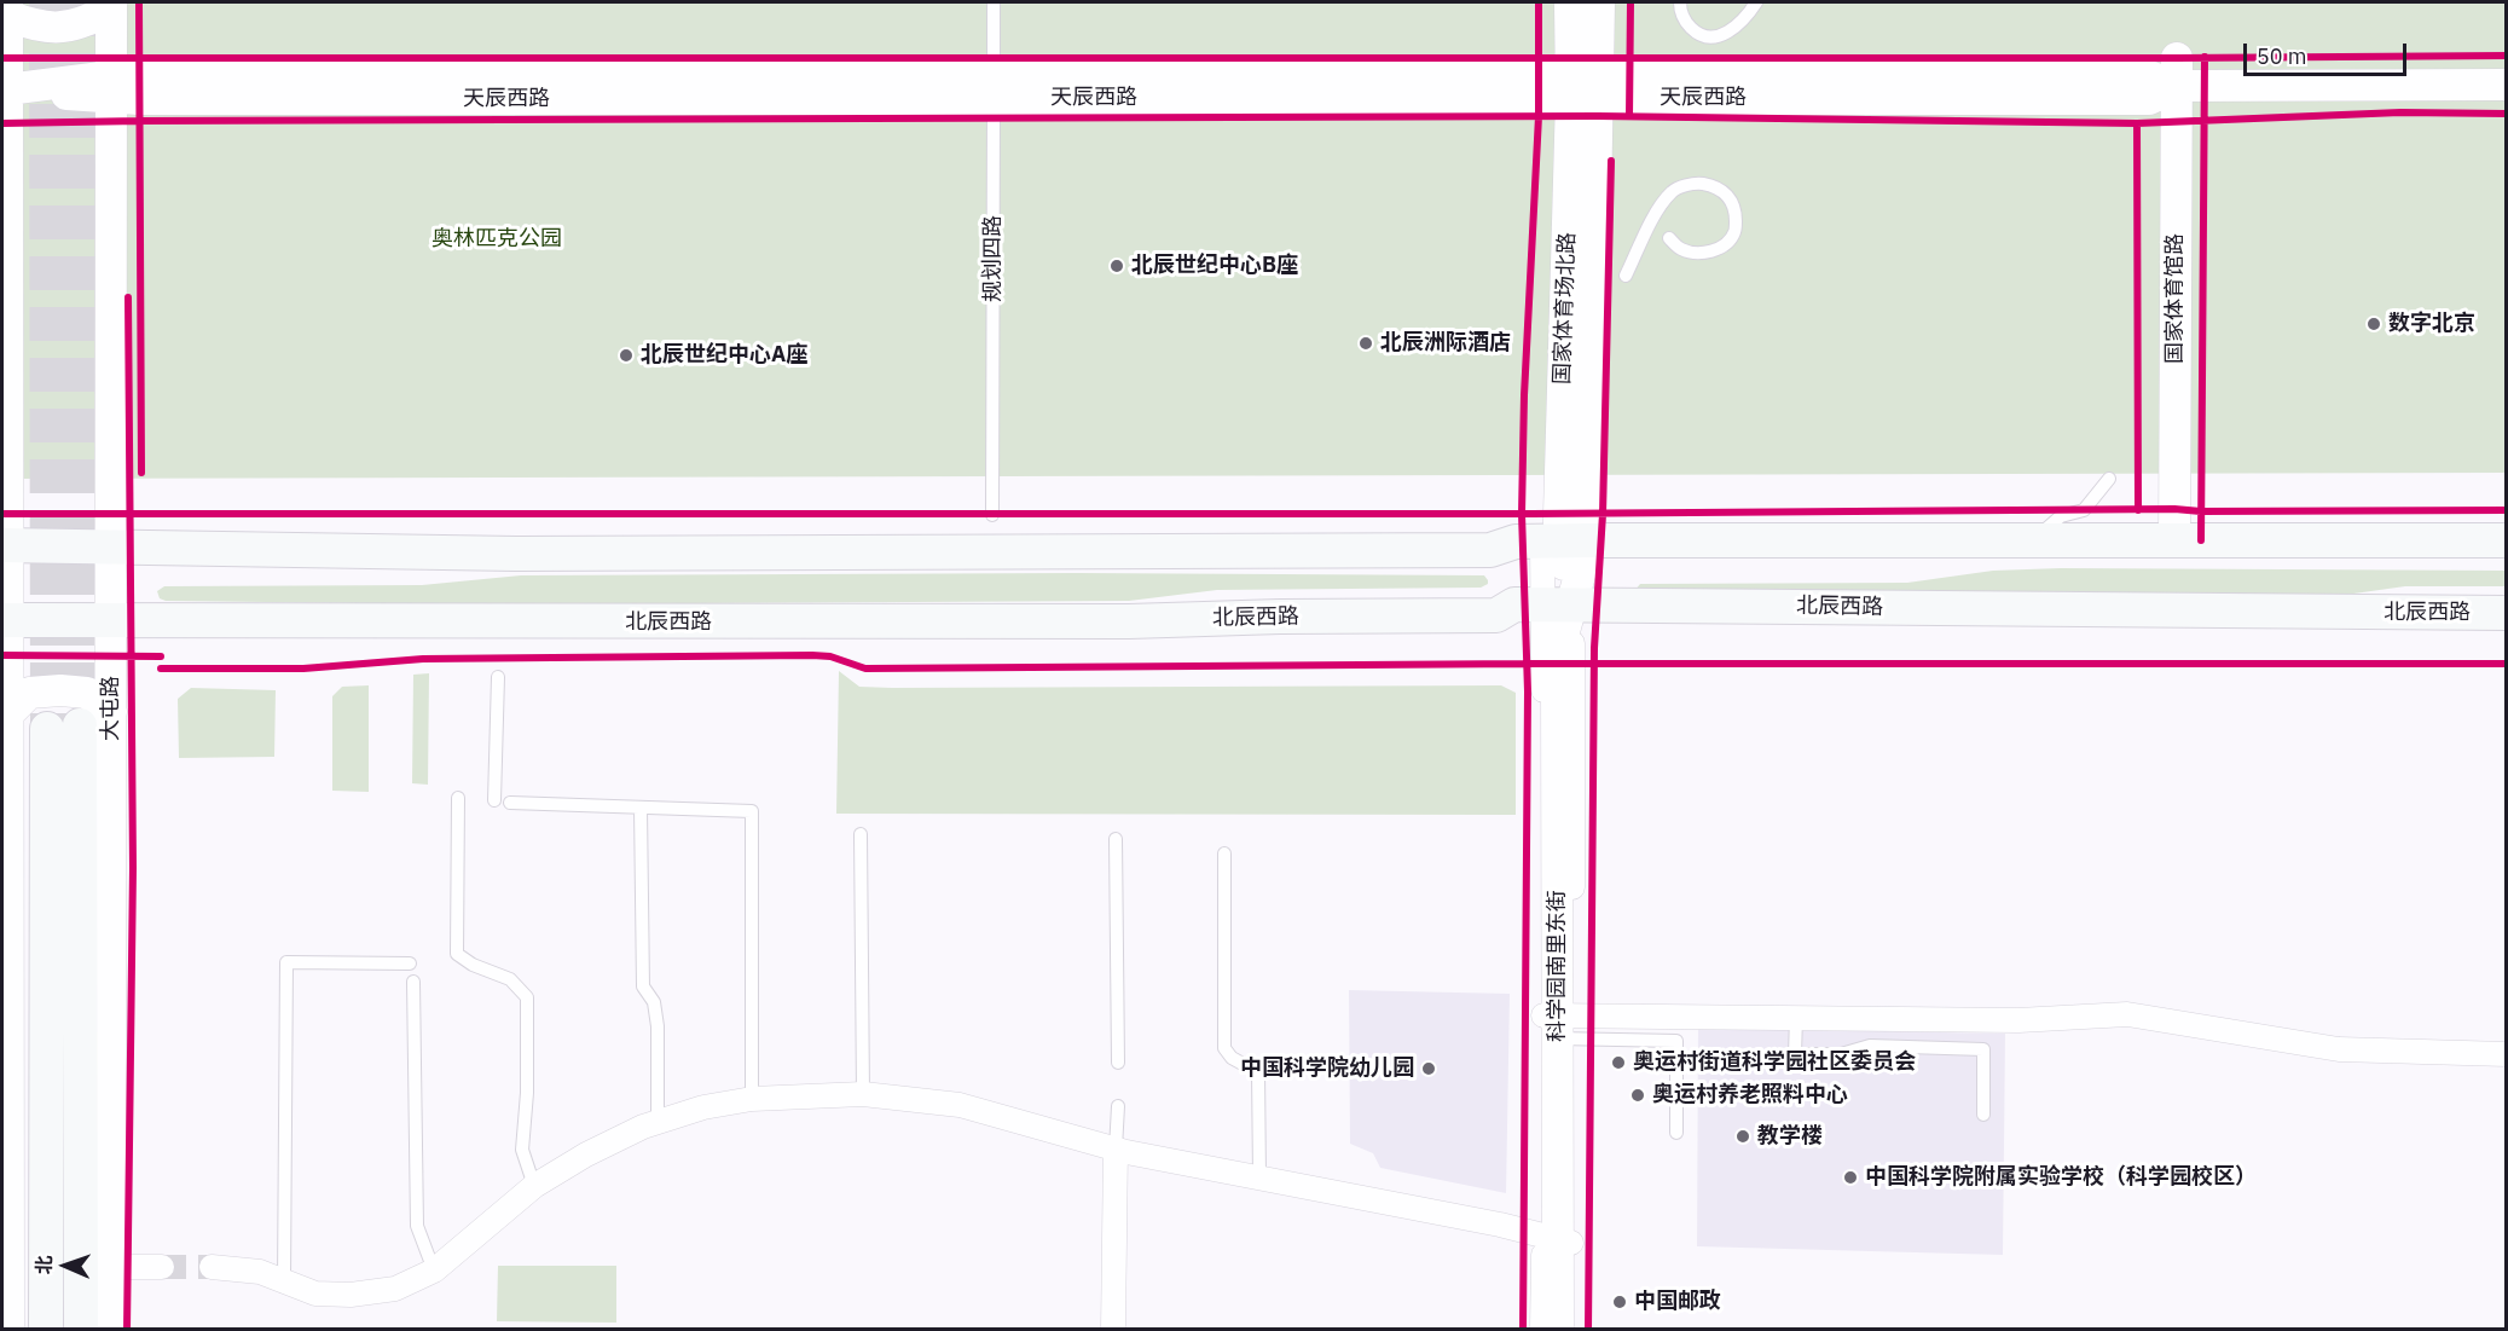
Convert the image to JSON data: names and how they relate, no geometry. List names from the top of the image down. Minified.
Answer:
{"streets":{"main road":["北辰西路","大屯路"],"street":["天辰西路","国家体育馆路","国家体育场北路","科学园南里东街"],"lane":["规划四路"]},"crossings":[["天辰西路","规划四路"],["天辰西路","国家体育馆路"],["天辰西路","国家体育场北路"],["天辰西路","大屯路"],["国家体育场北路","北辰西路"],["国家体育场北路","科学园南里东街"],["北辰西路","大屯路"],["北辰西路","科学园南里东街"]],"parks":["奥林匹克公园"],"places":["北辰世纪中心B座","数字北京","北辰洲际酒店","北辰世纪中心A座","奥运村街道科学园社区委员会","中国科学院幼儿园","奥运村养老照料中心","教学楼","中国科学院附属实验学校（科学园校区）","中国邮政"],"scale_bar":"50 m","north":"left"}
